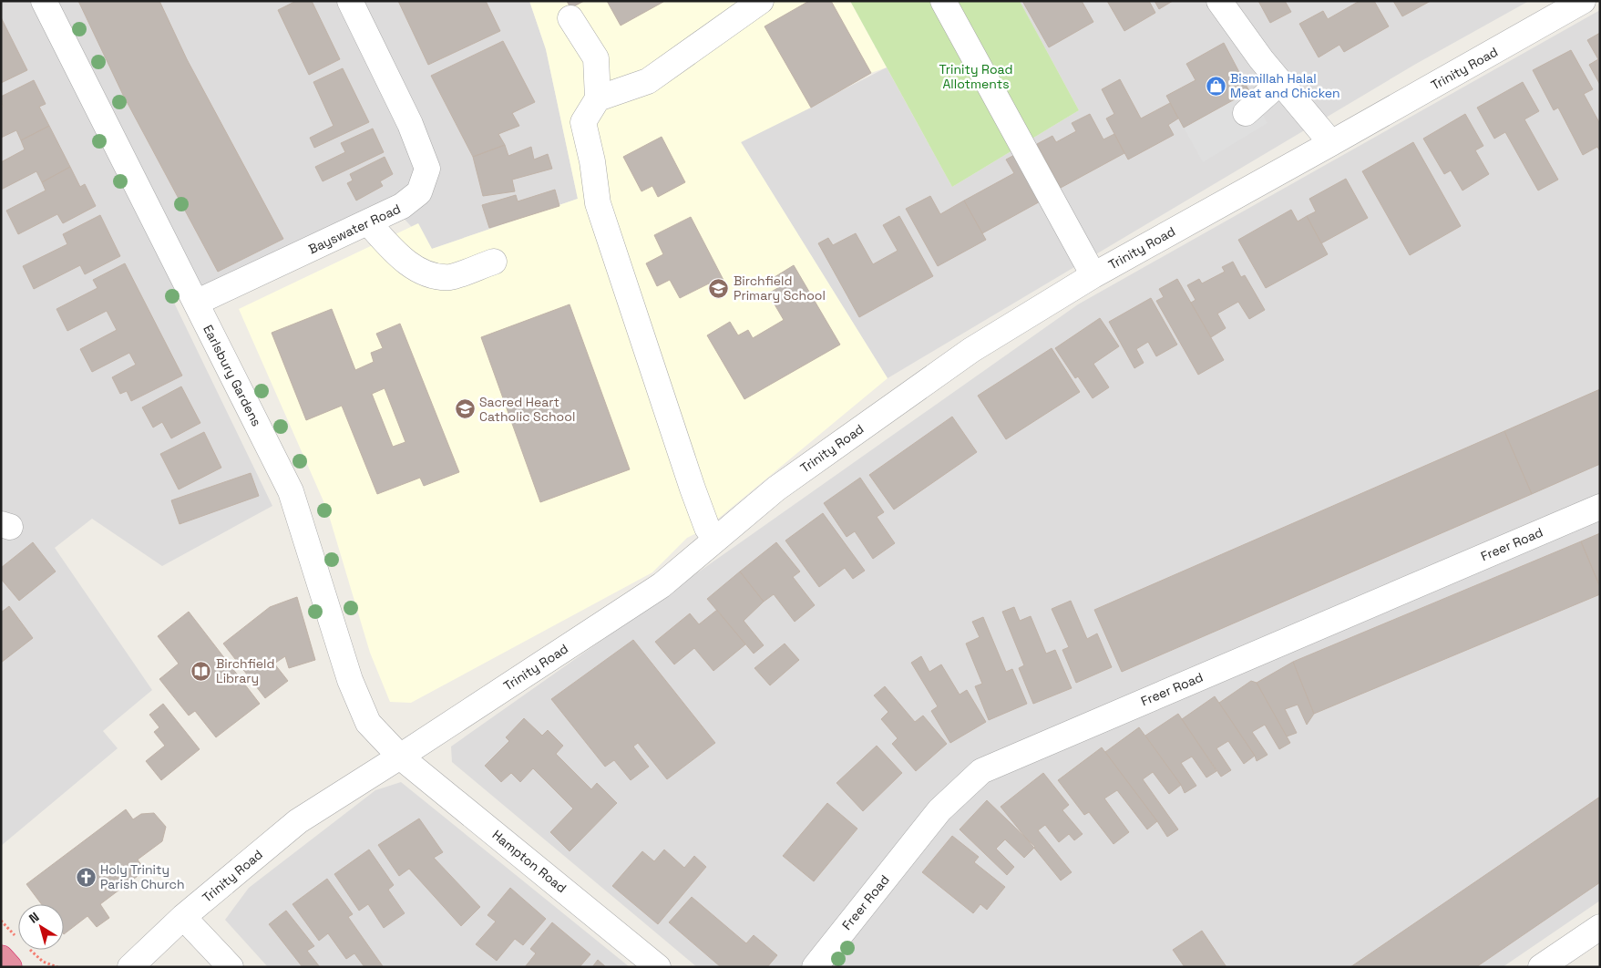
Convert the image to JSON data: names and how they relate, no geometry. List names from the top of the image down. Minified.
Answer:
{"streets":{"street":["Trinity Road","Bayswater Road","Earlsbury Gardens","Freer Road","Hampton Road"]},"crossings":[["Trinity Road","Earlsbury Gardens"],["Trinity Road","Hampton Road"],["Bayswater Road","Earlsbury Gardens"],["Earlsbury Gardens","Hampton Road"]],"parks":["Trinity Road Allotments"],"places":{"shop":["Bismillah Halal Meat and Chicken"],"school or university":["Birchfield Primary School","Sacred Heart Catholic School"],"library":["Birchfield Library"],"church":["Holy Trinity Parish Church"]},"north":"top left"}
